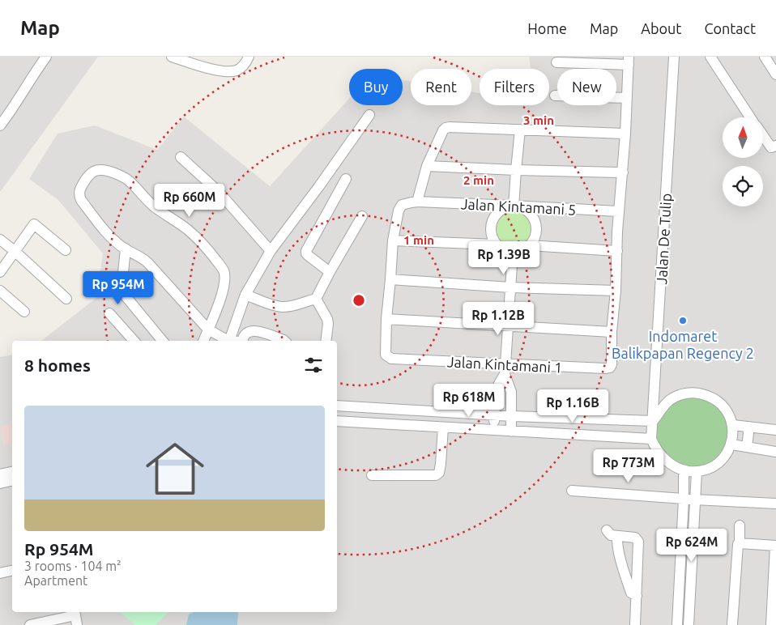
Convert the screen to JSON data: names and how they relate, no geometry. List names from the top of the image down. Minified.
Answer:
{"streets":{"street":["Jalan Kintamani 5","Jalan De Tulip","Jalan Kintamani 1"]},"places":["Indomaret Balikpapan Regency 2"],"north":"top","page":{"header":"Map","nav":["Home","Map","About","Contact"],"chip":["Buy","Rent","Filters","New"],"price":["Rp 660M","Rp 1.39B","Rp 954M","Rp 1.12B","Rp 618M","Rp 1.16B","Rp 773M","Rp 624M"],"heading":"8 homes","list":[{"name":"Rp 954M","note":"3 rooms · 104 m² · Apartment"}]},"rings":["3 min","2 min","1 min"]}
